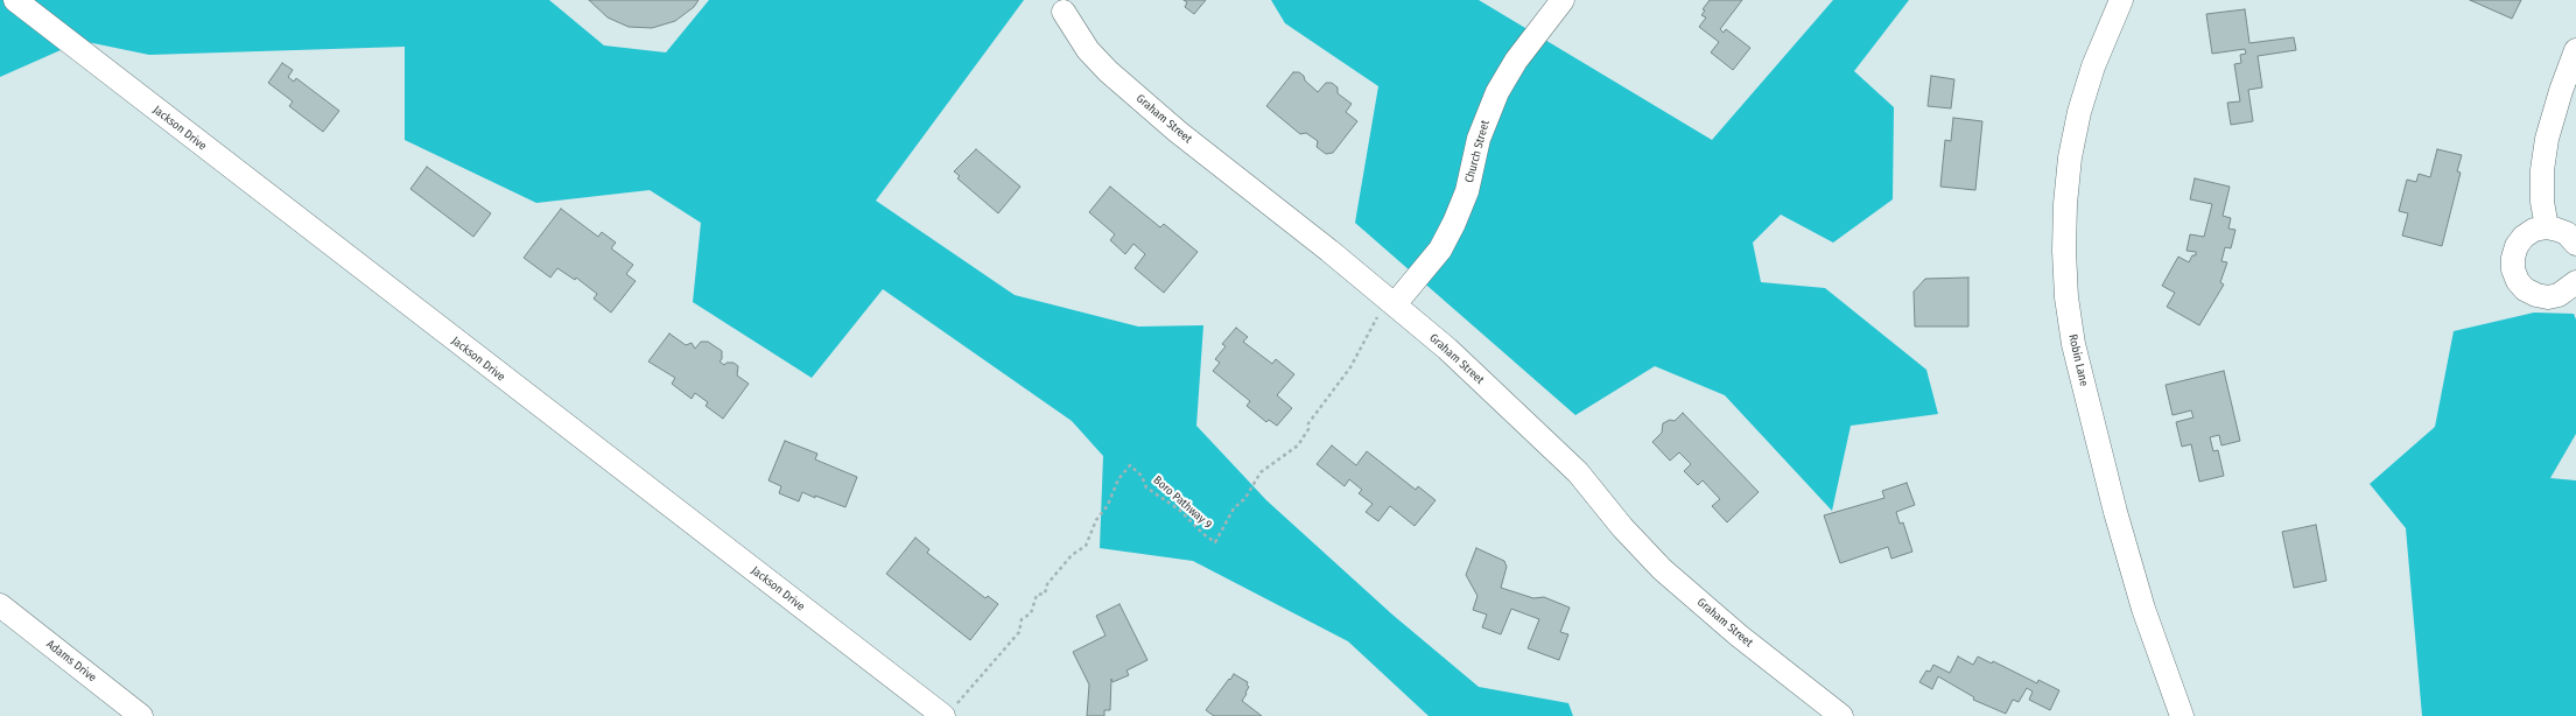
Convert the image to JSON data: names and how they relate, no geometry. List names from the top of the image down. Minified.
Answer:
{"streets":{"street":["Graham Street","Jackson Drive","Church Street","Robin Lane","Adams Drive"],"path":["Boro Pathway 9"]},"crossings":[["Graham Street","Church Street"],["Graham Street","Boro Pathway 9"],["Jackson Drive","Boro Pathway 9"],["Church Street","Boro Pathway 9"]]}
